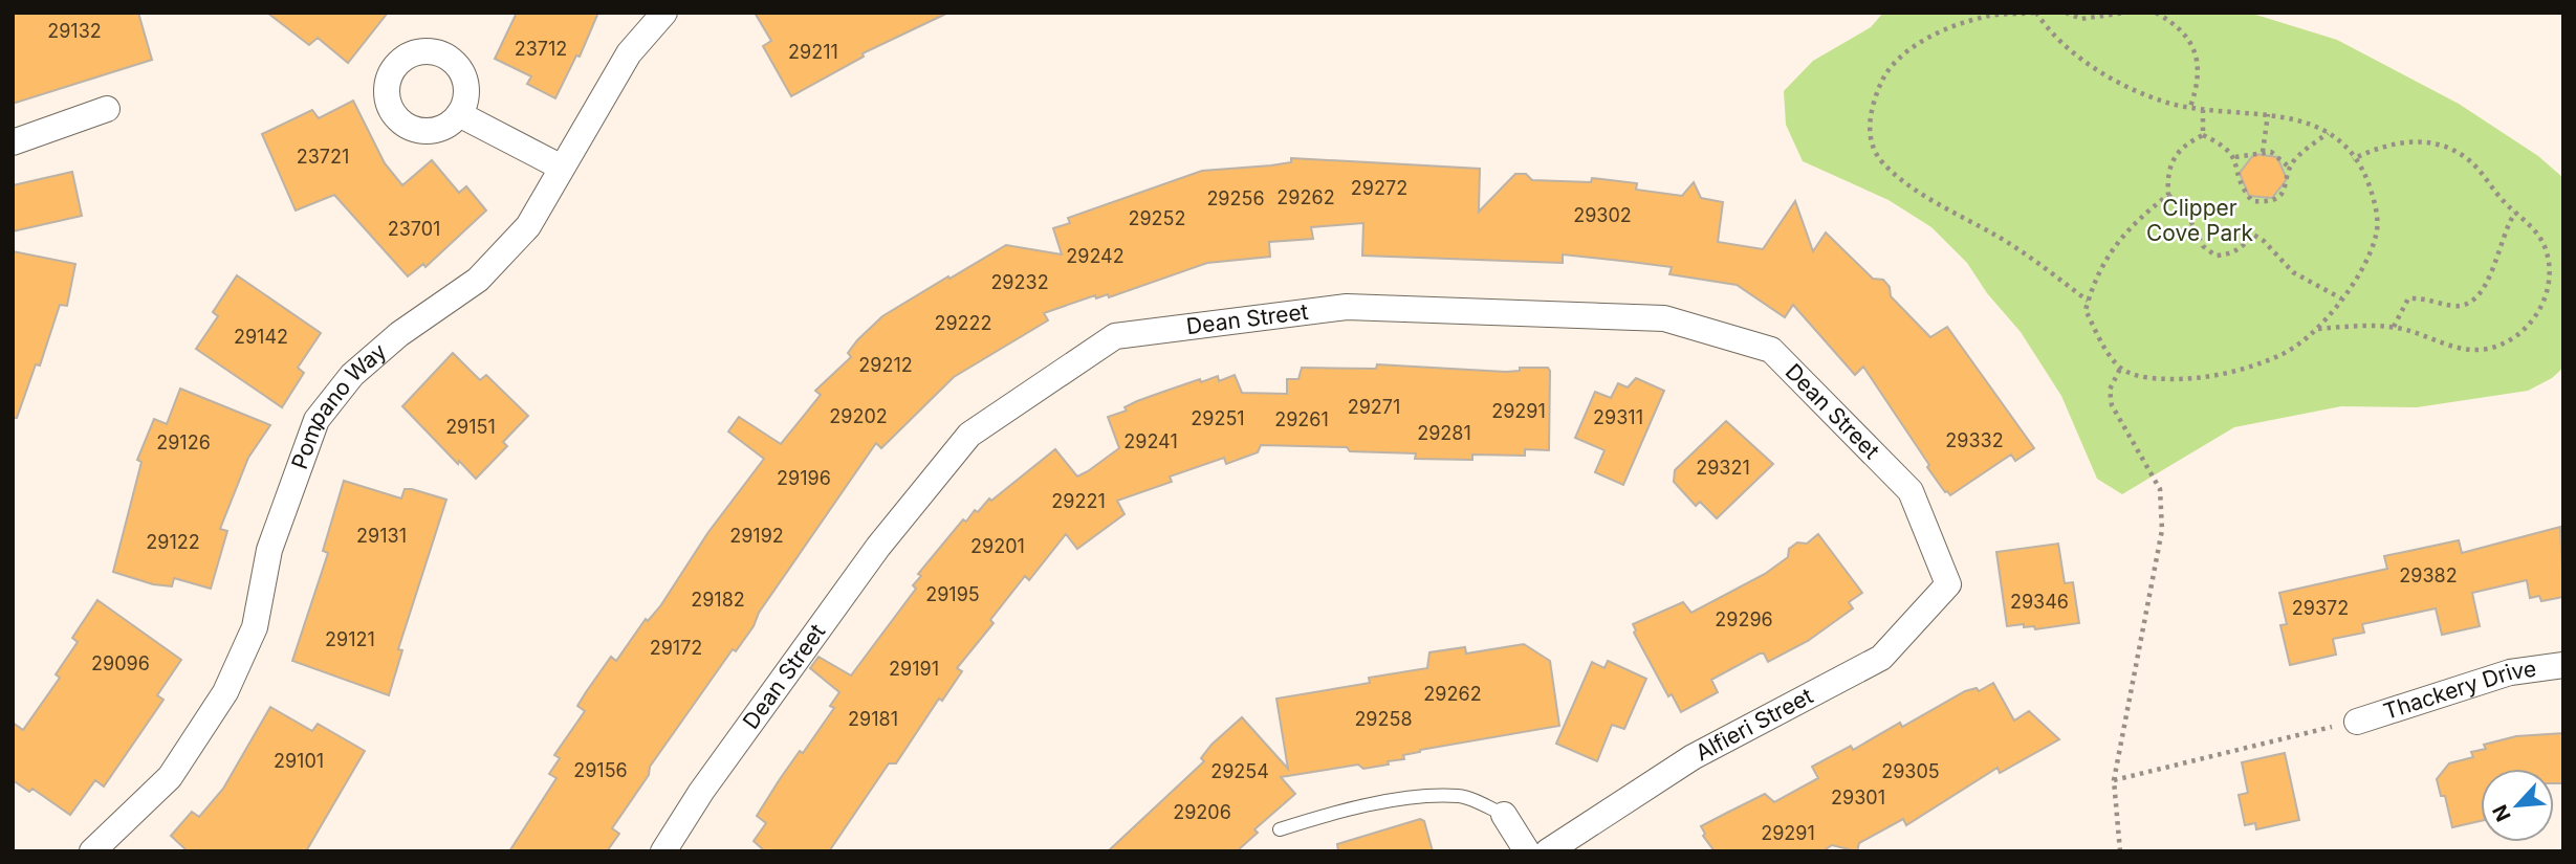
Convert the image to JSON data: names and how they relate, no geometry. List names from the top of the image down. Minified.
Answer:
{"streets":{"street":["Dean Street","Pompano Way","Thackery Drive","Alfieri Street"]},"crossings":[["Dean Street","Alfieri Street"]],"parks":["Clipper Cove Park"],"house_numbers":["29132","23712","29211","23721","29272","29262","29256","29302","29252","23701","29242","29232","29222","29142","29212","29271","29291","29202","29311","29251","29261","29151","29281","29332","29241","29126","29321","29196","29221","29131","29192","29122","29201","29382","29195","29182","29346","29372","29296","29121","29172","29096","29191","29262","29181","29258","29101","29156","29254","29305","29301","29206","29291"],"north":"bottom left"}
